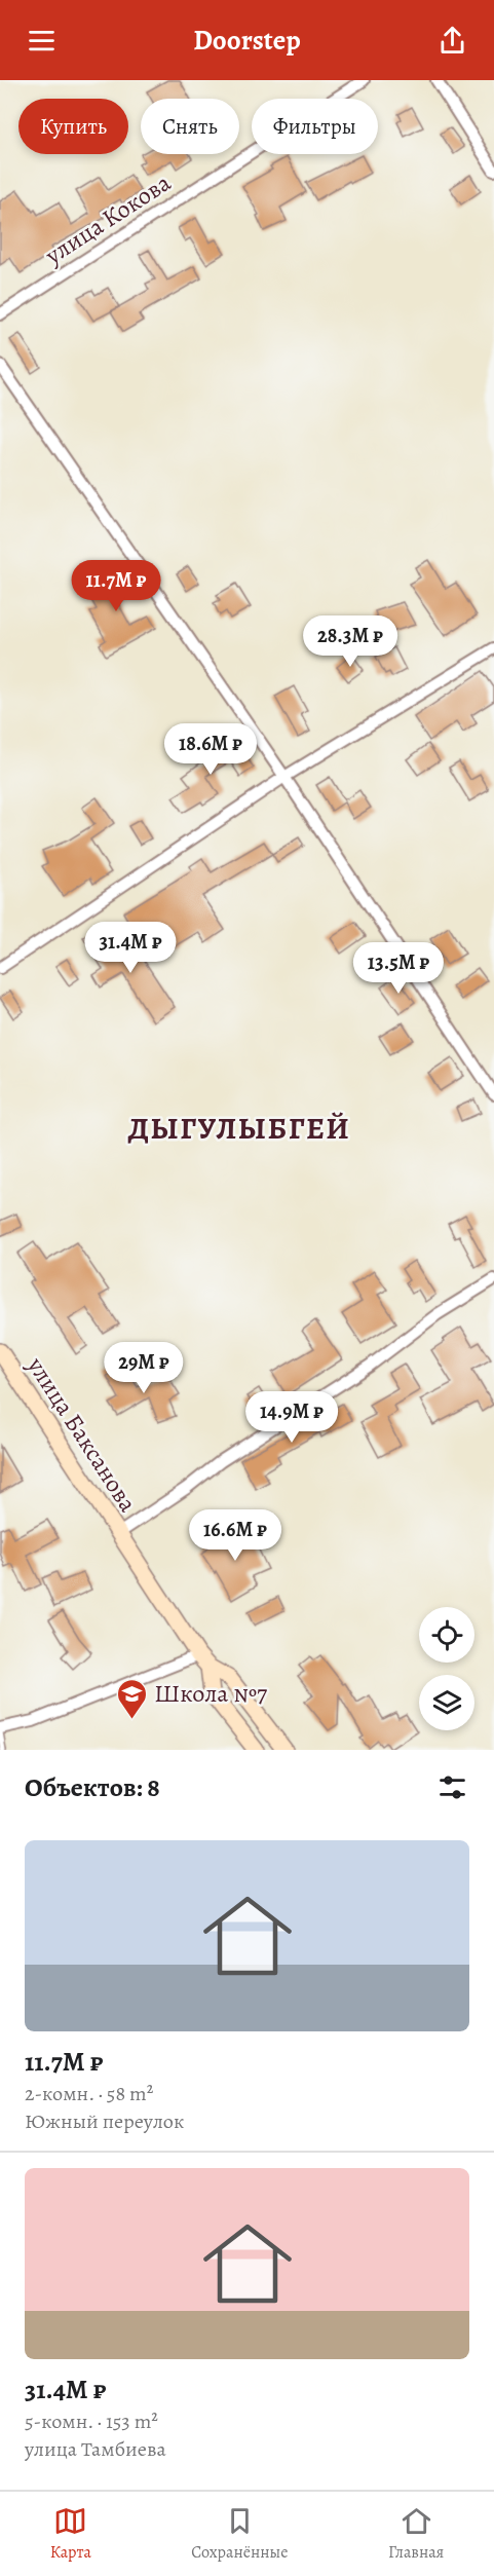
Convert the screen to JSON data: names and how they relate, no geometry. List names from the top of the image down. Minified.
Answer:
{"streets":{"main road":["улица Баксанова"],"street":["улица Кокова"]},"districts":["ДЫГУЛЫБГЕЙ"],"places":{"school or university":["Школа №7"]},"page":{"header":"Doorstep","chip":["Купить","Снять","Фильтры"],"price":["11.7M ₽","28.3M ₽","18.6M ₽","31.4M ₽","13.5M ₽","29M ₽","14.9M ₽","16.6M ₽"],"heading":"Объектов: 8","list":[{"name":"11.7M ₽","note":"2-комн. · 58 m² · Южный переулок"},{"name":"31.4M ₽","note":"5-комн. · 153 m² · улица Тамбиева"}],"tabs":["Карта","Сохранённые","Главная"]}}
